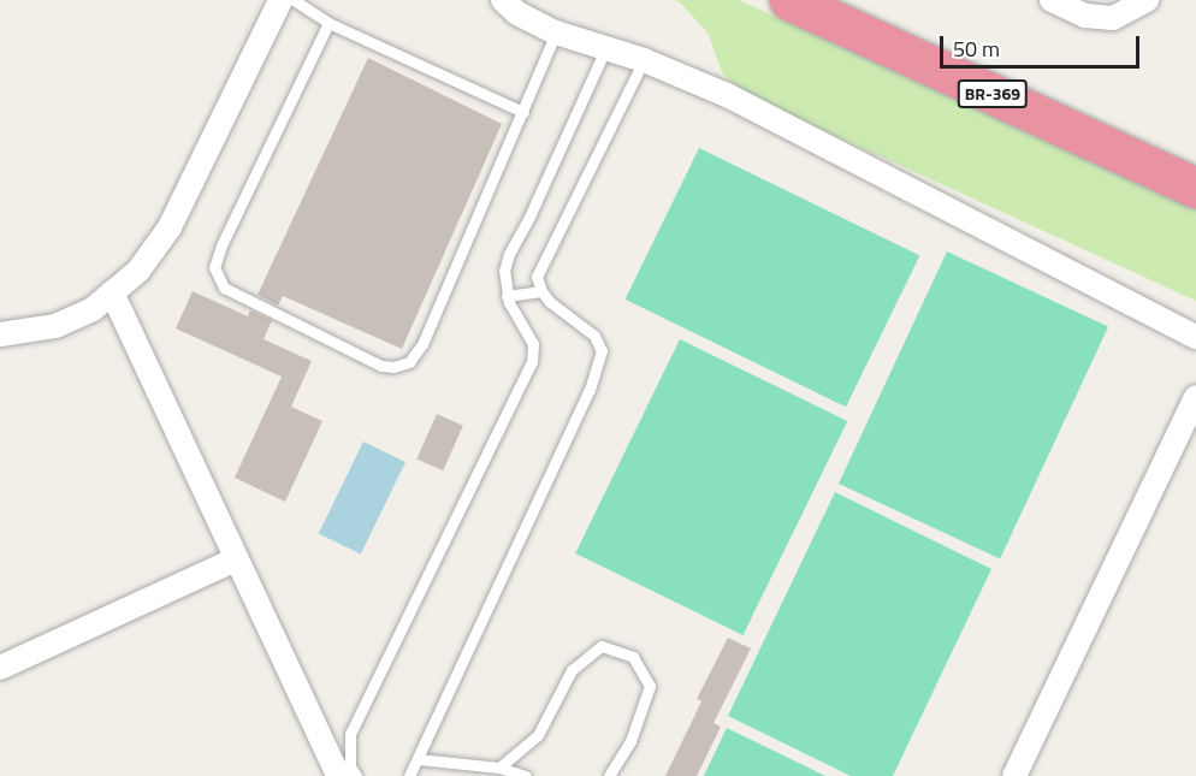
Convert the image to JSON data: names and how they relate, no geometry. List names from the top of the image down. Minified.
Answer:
{"streets":{"highway":["BR-369"]},"scale_bar":"50 m"}
